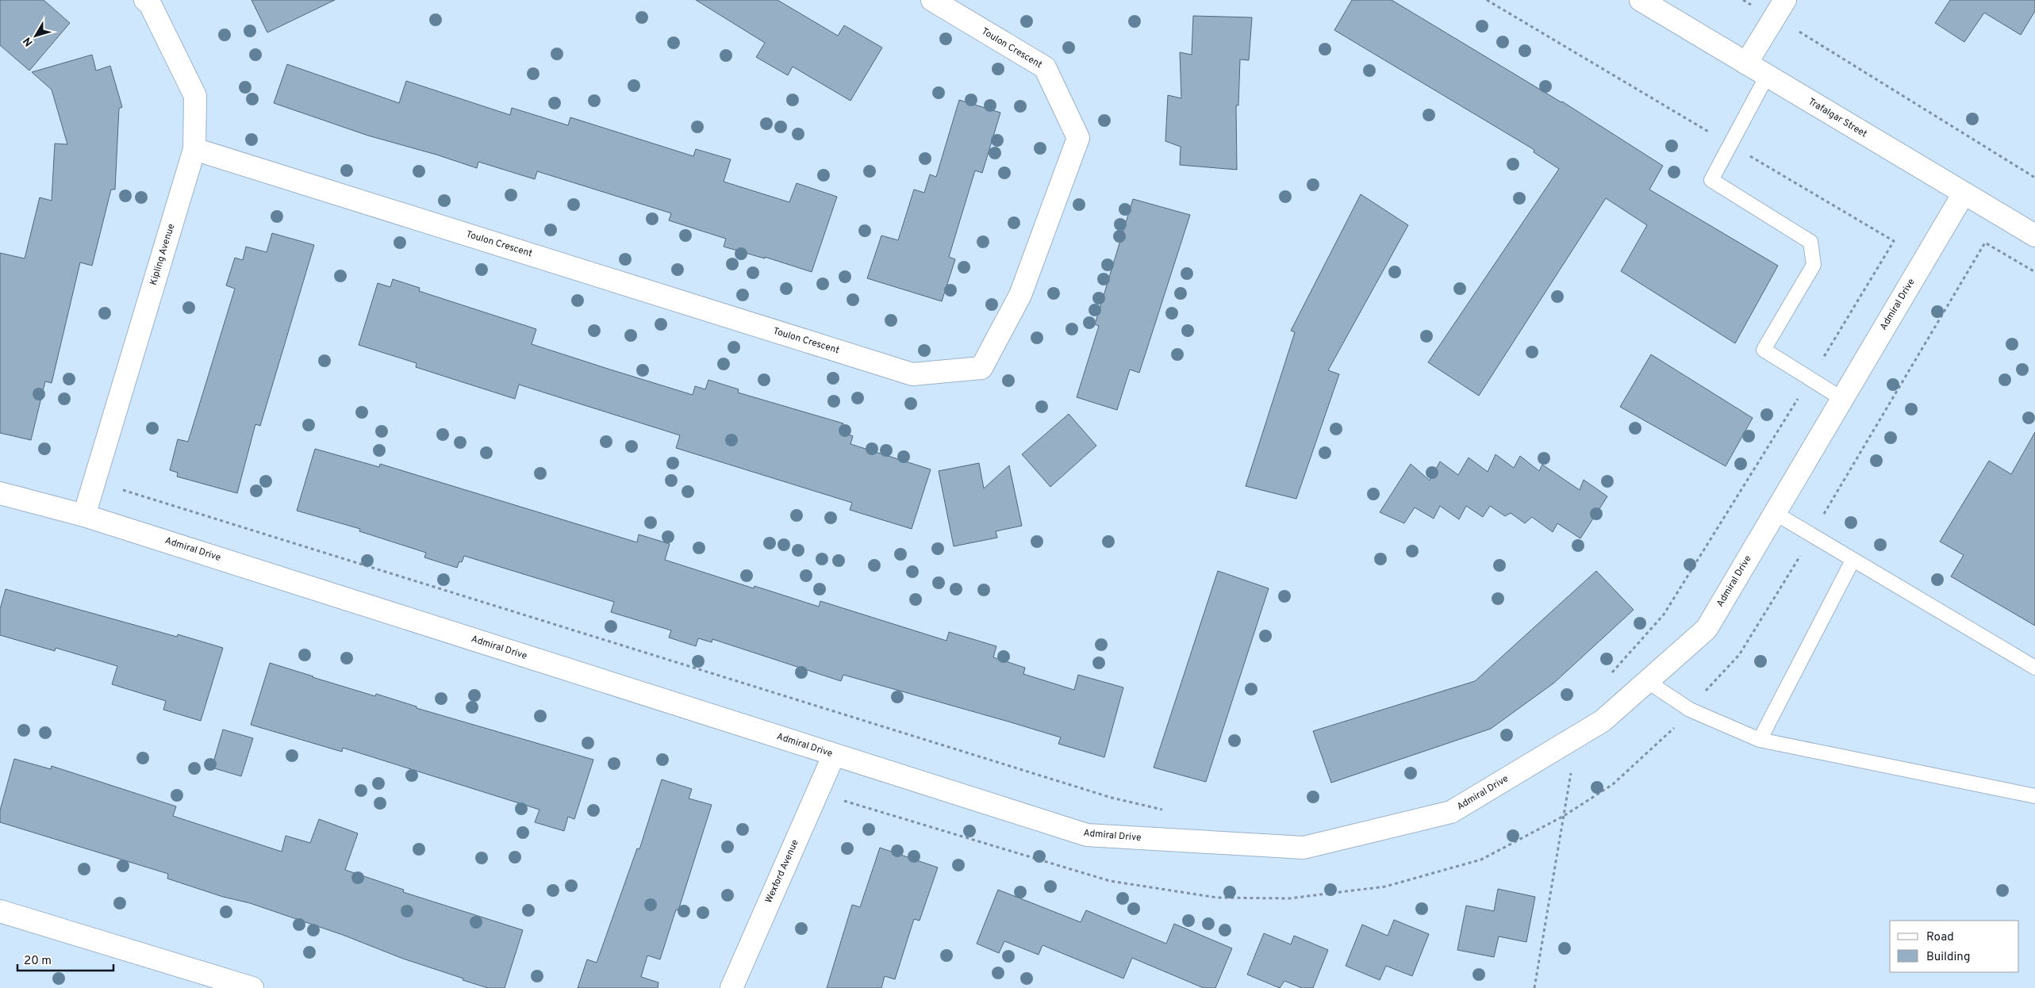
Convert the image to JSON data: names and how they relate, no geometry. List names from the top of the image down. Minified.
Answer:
{"streets":{"street":["Toulon Crescent","Trafalgar Street","Kipling Avenue","Admiral Drive","Wexford Avenue"]},"crossings":[["Toulon Crescent","Kipling Avenue"],["Trafalgar Street","Admiral Drive"],["Kipling Avenue","Admiral Drive"],["Admiral Drive","Wexford Avenue"]],"legend":["Road","Building"],"scale_bar":"20 m","north":"bottom left"}
